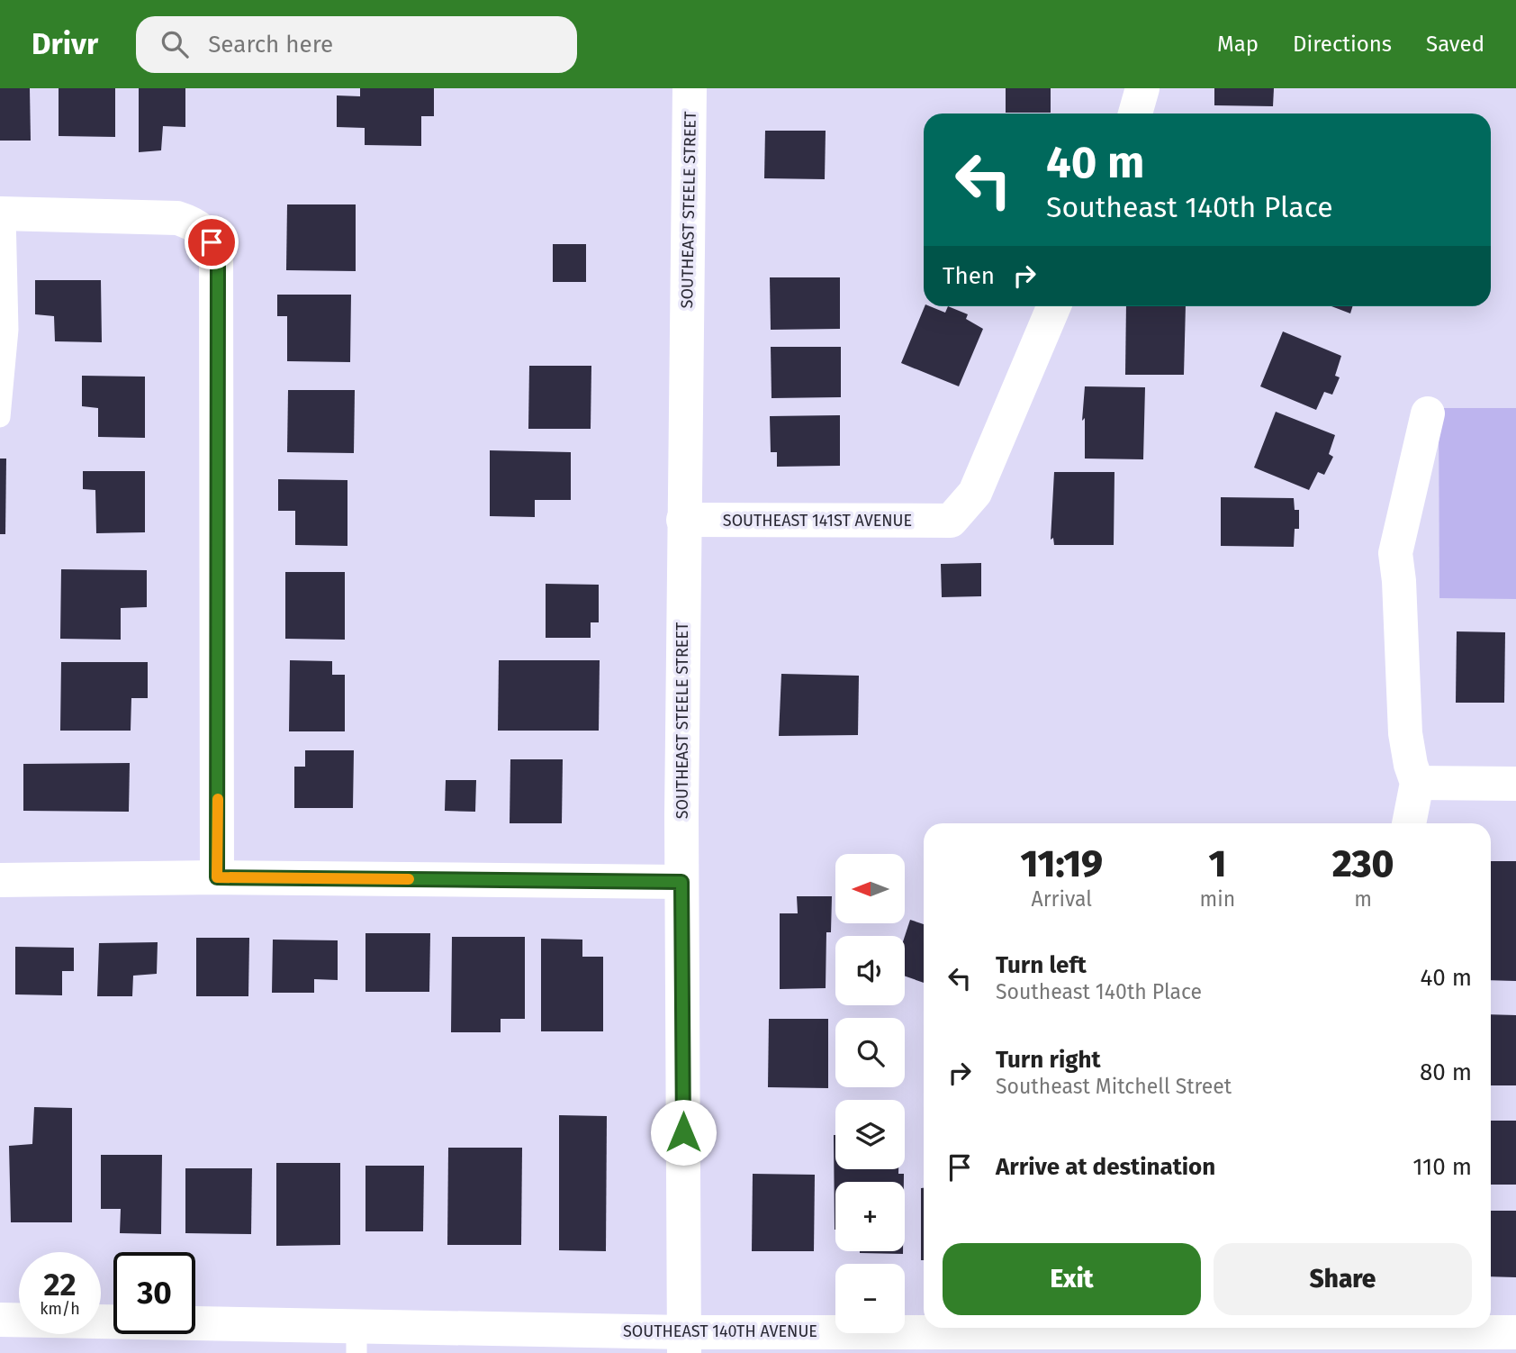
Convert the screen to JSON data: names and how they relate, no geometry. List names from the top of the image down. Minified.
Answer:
{"streets":{"street":["SOUTHEAST STEELE STREET","SOUTHEAST 141ST AVENUE","SOUTHEAST 140TH AVENUE"]},"crossings":[["SOUTHEAST STEELE STREET","SOUTHEAST 141ST AVENUE"],["SOUTHEAST STEELE STREET","SOUTHEAST 140TH AVENUE"]],"north":"left","page":{"header":"Drivr","search":"Search here","nav":["Map","Directions","Saved"],"turn":["40 m","Southeast 140th Place"],"then":"Then","eta":["11:19","Arrival","1","min","230","m"],"map_buttons":["+","−"],"list":[{"name":"Turn left","note":"Southeast 140th Place","value":"40 m"},{"name":"Turn right","note":"Southeast Mitchell Street","value":"80 m"},{"name":"Arrive at destination","value":"110 m"}],"buttons":["Exit","Share"],"speed":"22 km/h","limit":"30"}}
